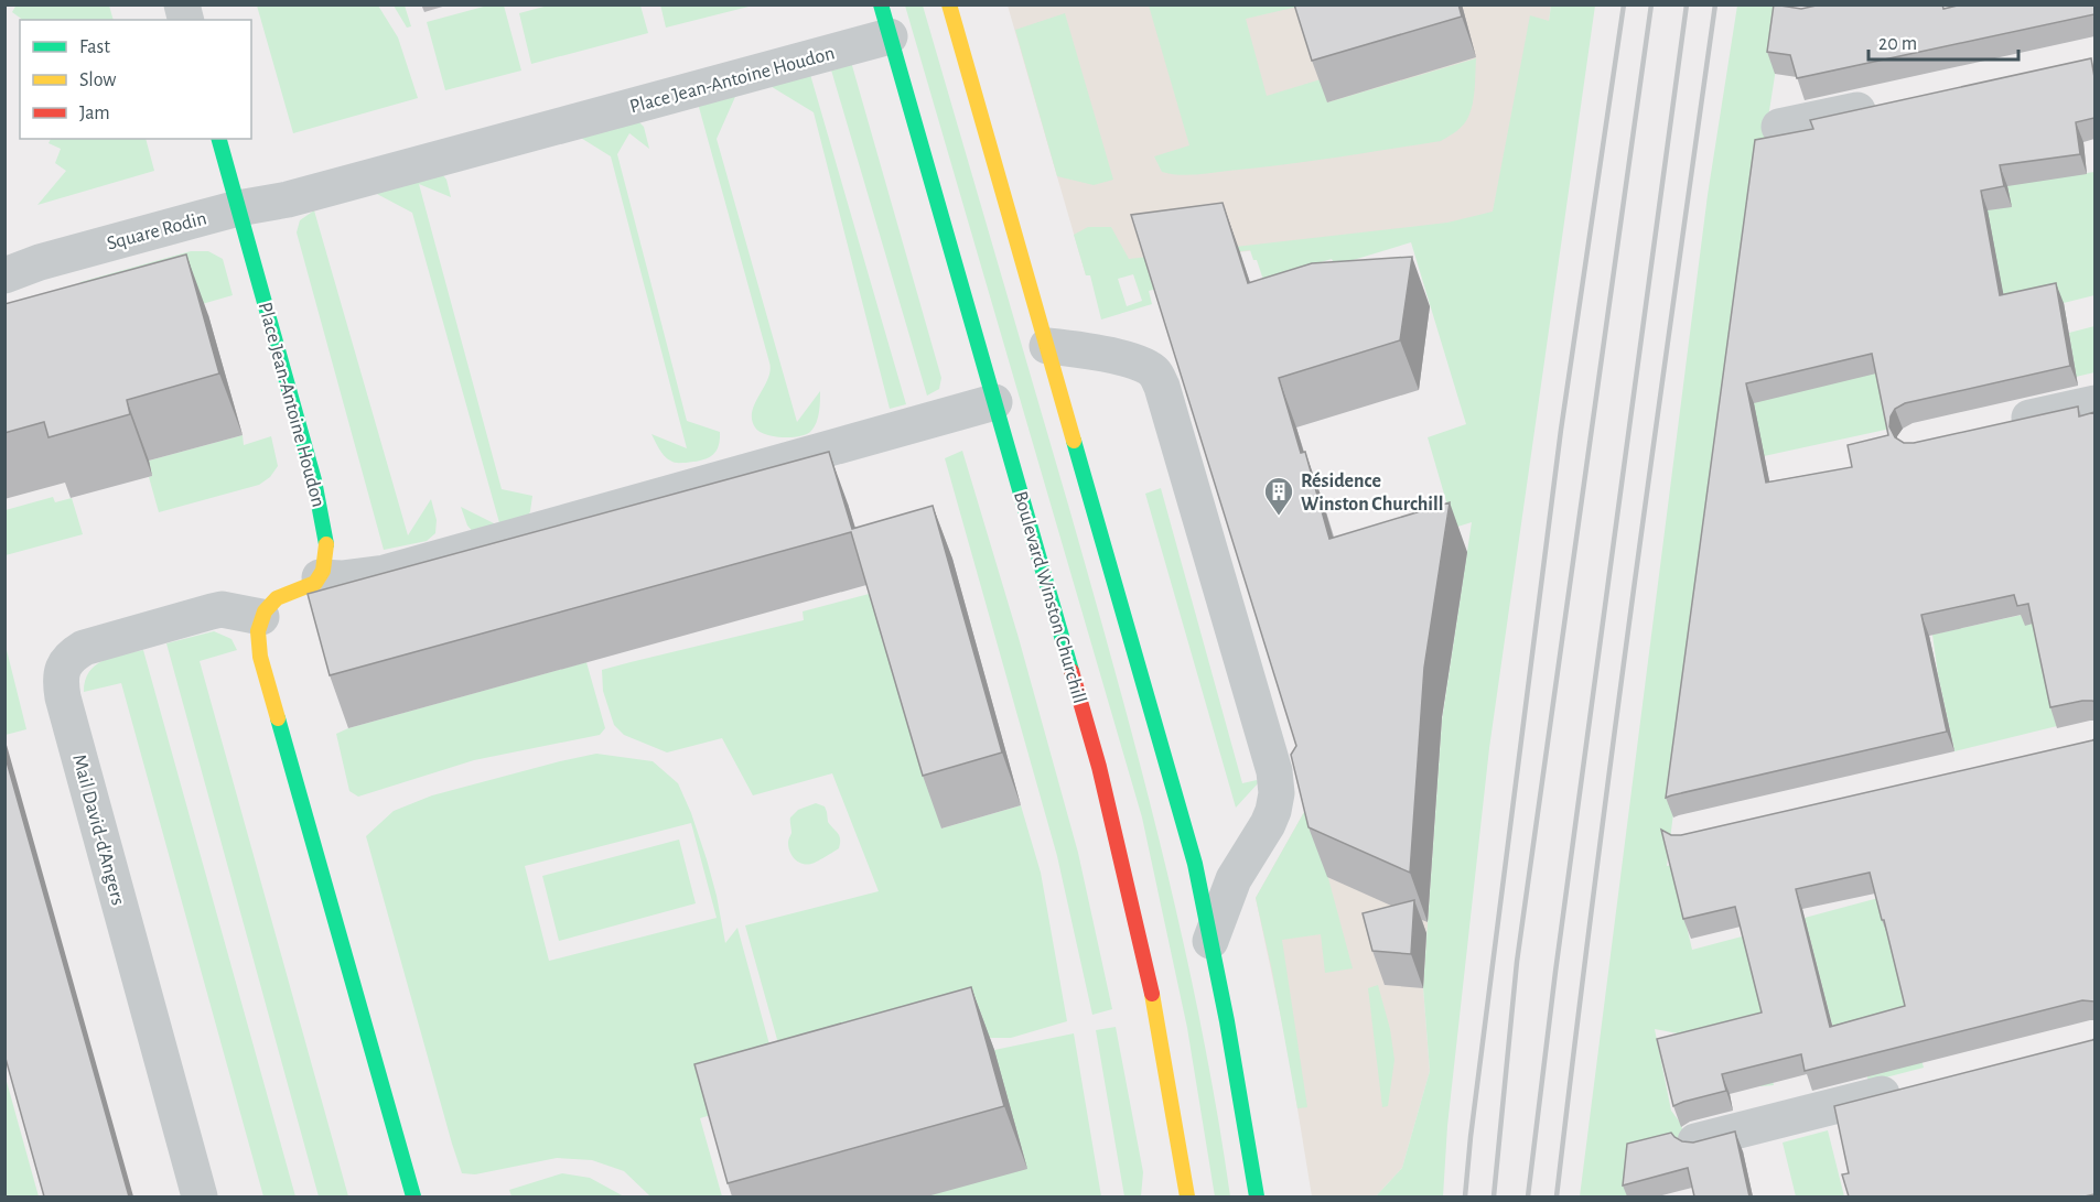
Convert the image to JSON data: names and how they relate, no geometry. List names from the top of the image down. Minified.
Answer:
{"streets":{"main road":["Place Jean-Antoine Houdon","Boulevard Winston Churchill"],"street":["Square Rodin","Mail David-d'Angers"]},"crossings":[["Place Jean-Antoine Houdon","Square Rodin"],["Place Jean-Antoine Houdon","Boulevard Winston Churchill"]],"places":{"building":["Résidence Winston Churchill"]},"legend":["Fast","Slow","Jam"],"scale_bar":"20 m"}
